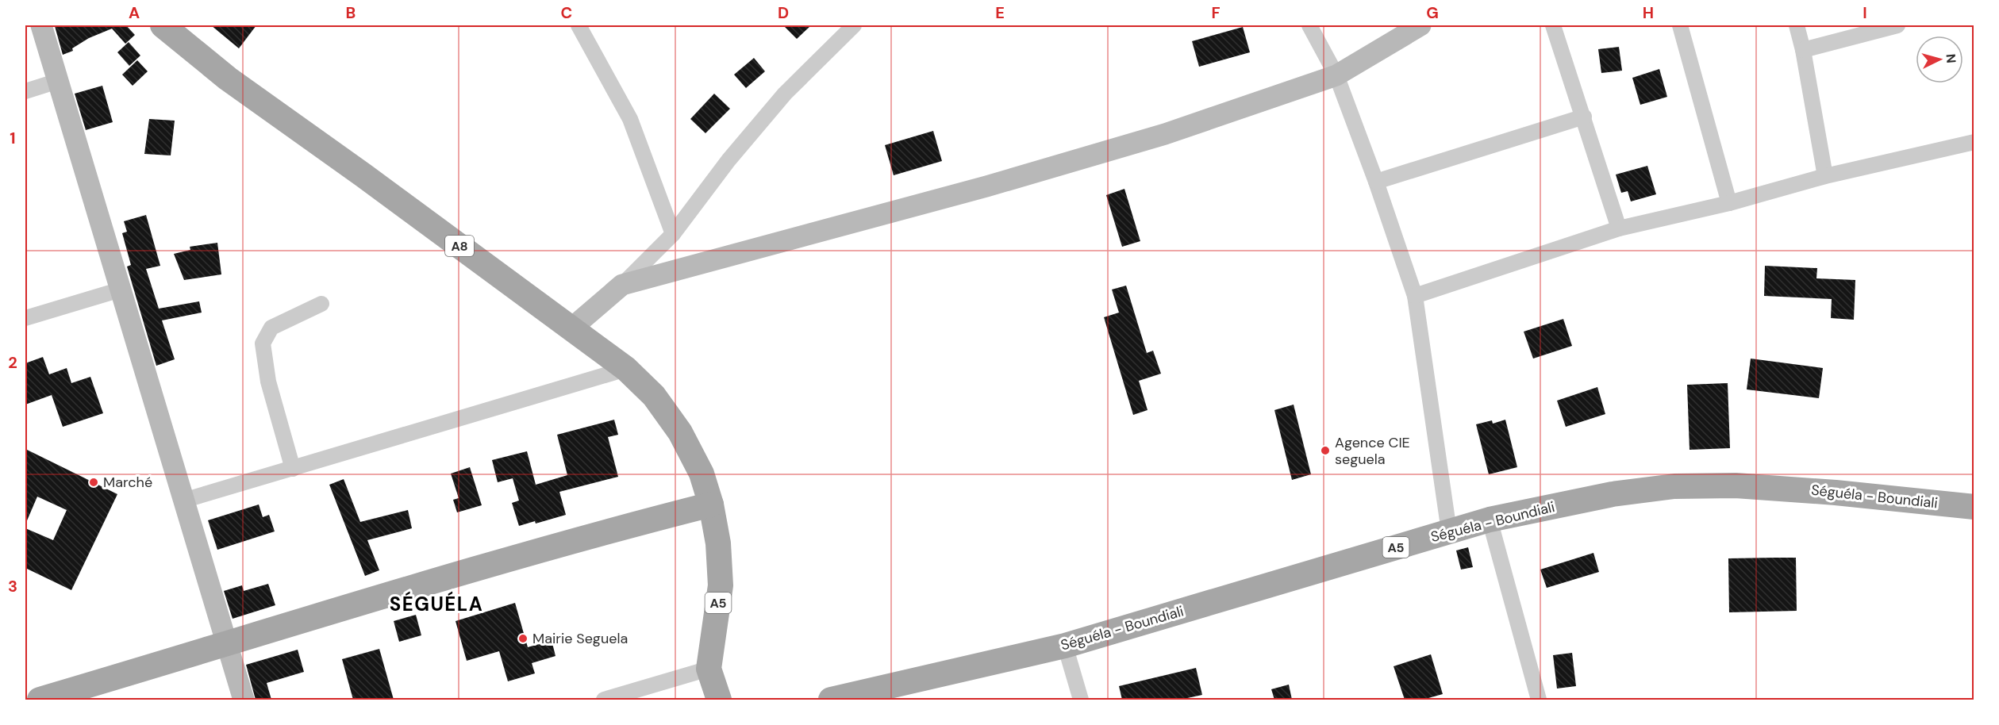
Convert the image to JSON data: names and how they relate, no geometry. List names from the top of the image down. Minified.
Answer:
{"streets":{"main road":["A8","Séguéla - Boundiali","A5"]},"crossings":[["A8","A5"]],"districts":["SÉGUÉLA"],"places":["Agence CIE seguela","Marché","Mairie Seguela"],"north":"right","grid":{"columns":["A","B","C","D","E","F","G","H","I"],"rows":["1","2","3"]}}
